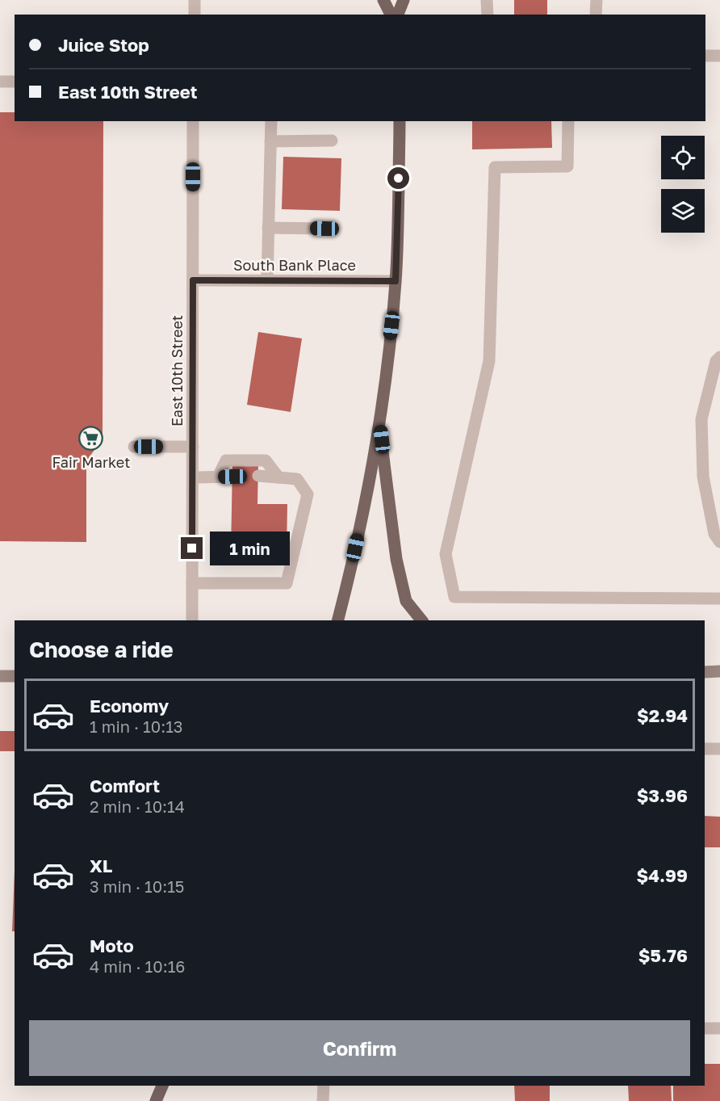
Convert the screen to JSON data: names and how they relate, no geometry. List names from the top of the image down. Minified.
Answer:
{"streets":{"street":["South Bank Place","East 10th Street"]},"crossings":[["South Bank Place","East 10th Street"]],"places":{"supermarket":["Fair Market"]},"page":{"banner":["Juice Stop","East 10th Street"],"bubble":"1 min","heading":"Choose a ride","list":[{"name":"Economy","note":"1 min · 10:13","value":"$2.94"},{"name":"Comfort","note":"2 min · 10:14","value":"$3.96"},{"name":"XL","note":"3 min · 10:15","value":"$4.99"},{"name":"Moto","note":"4 min · 10:16","value":"$5.76"}],"buttons":"Confirm"}}
